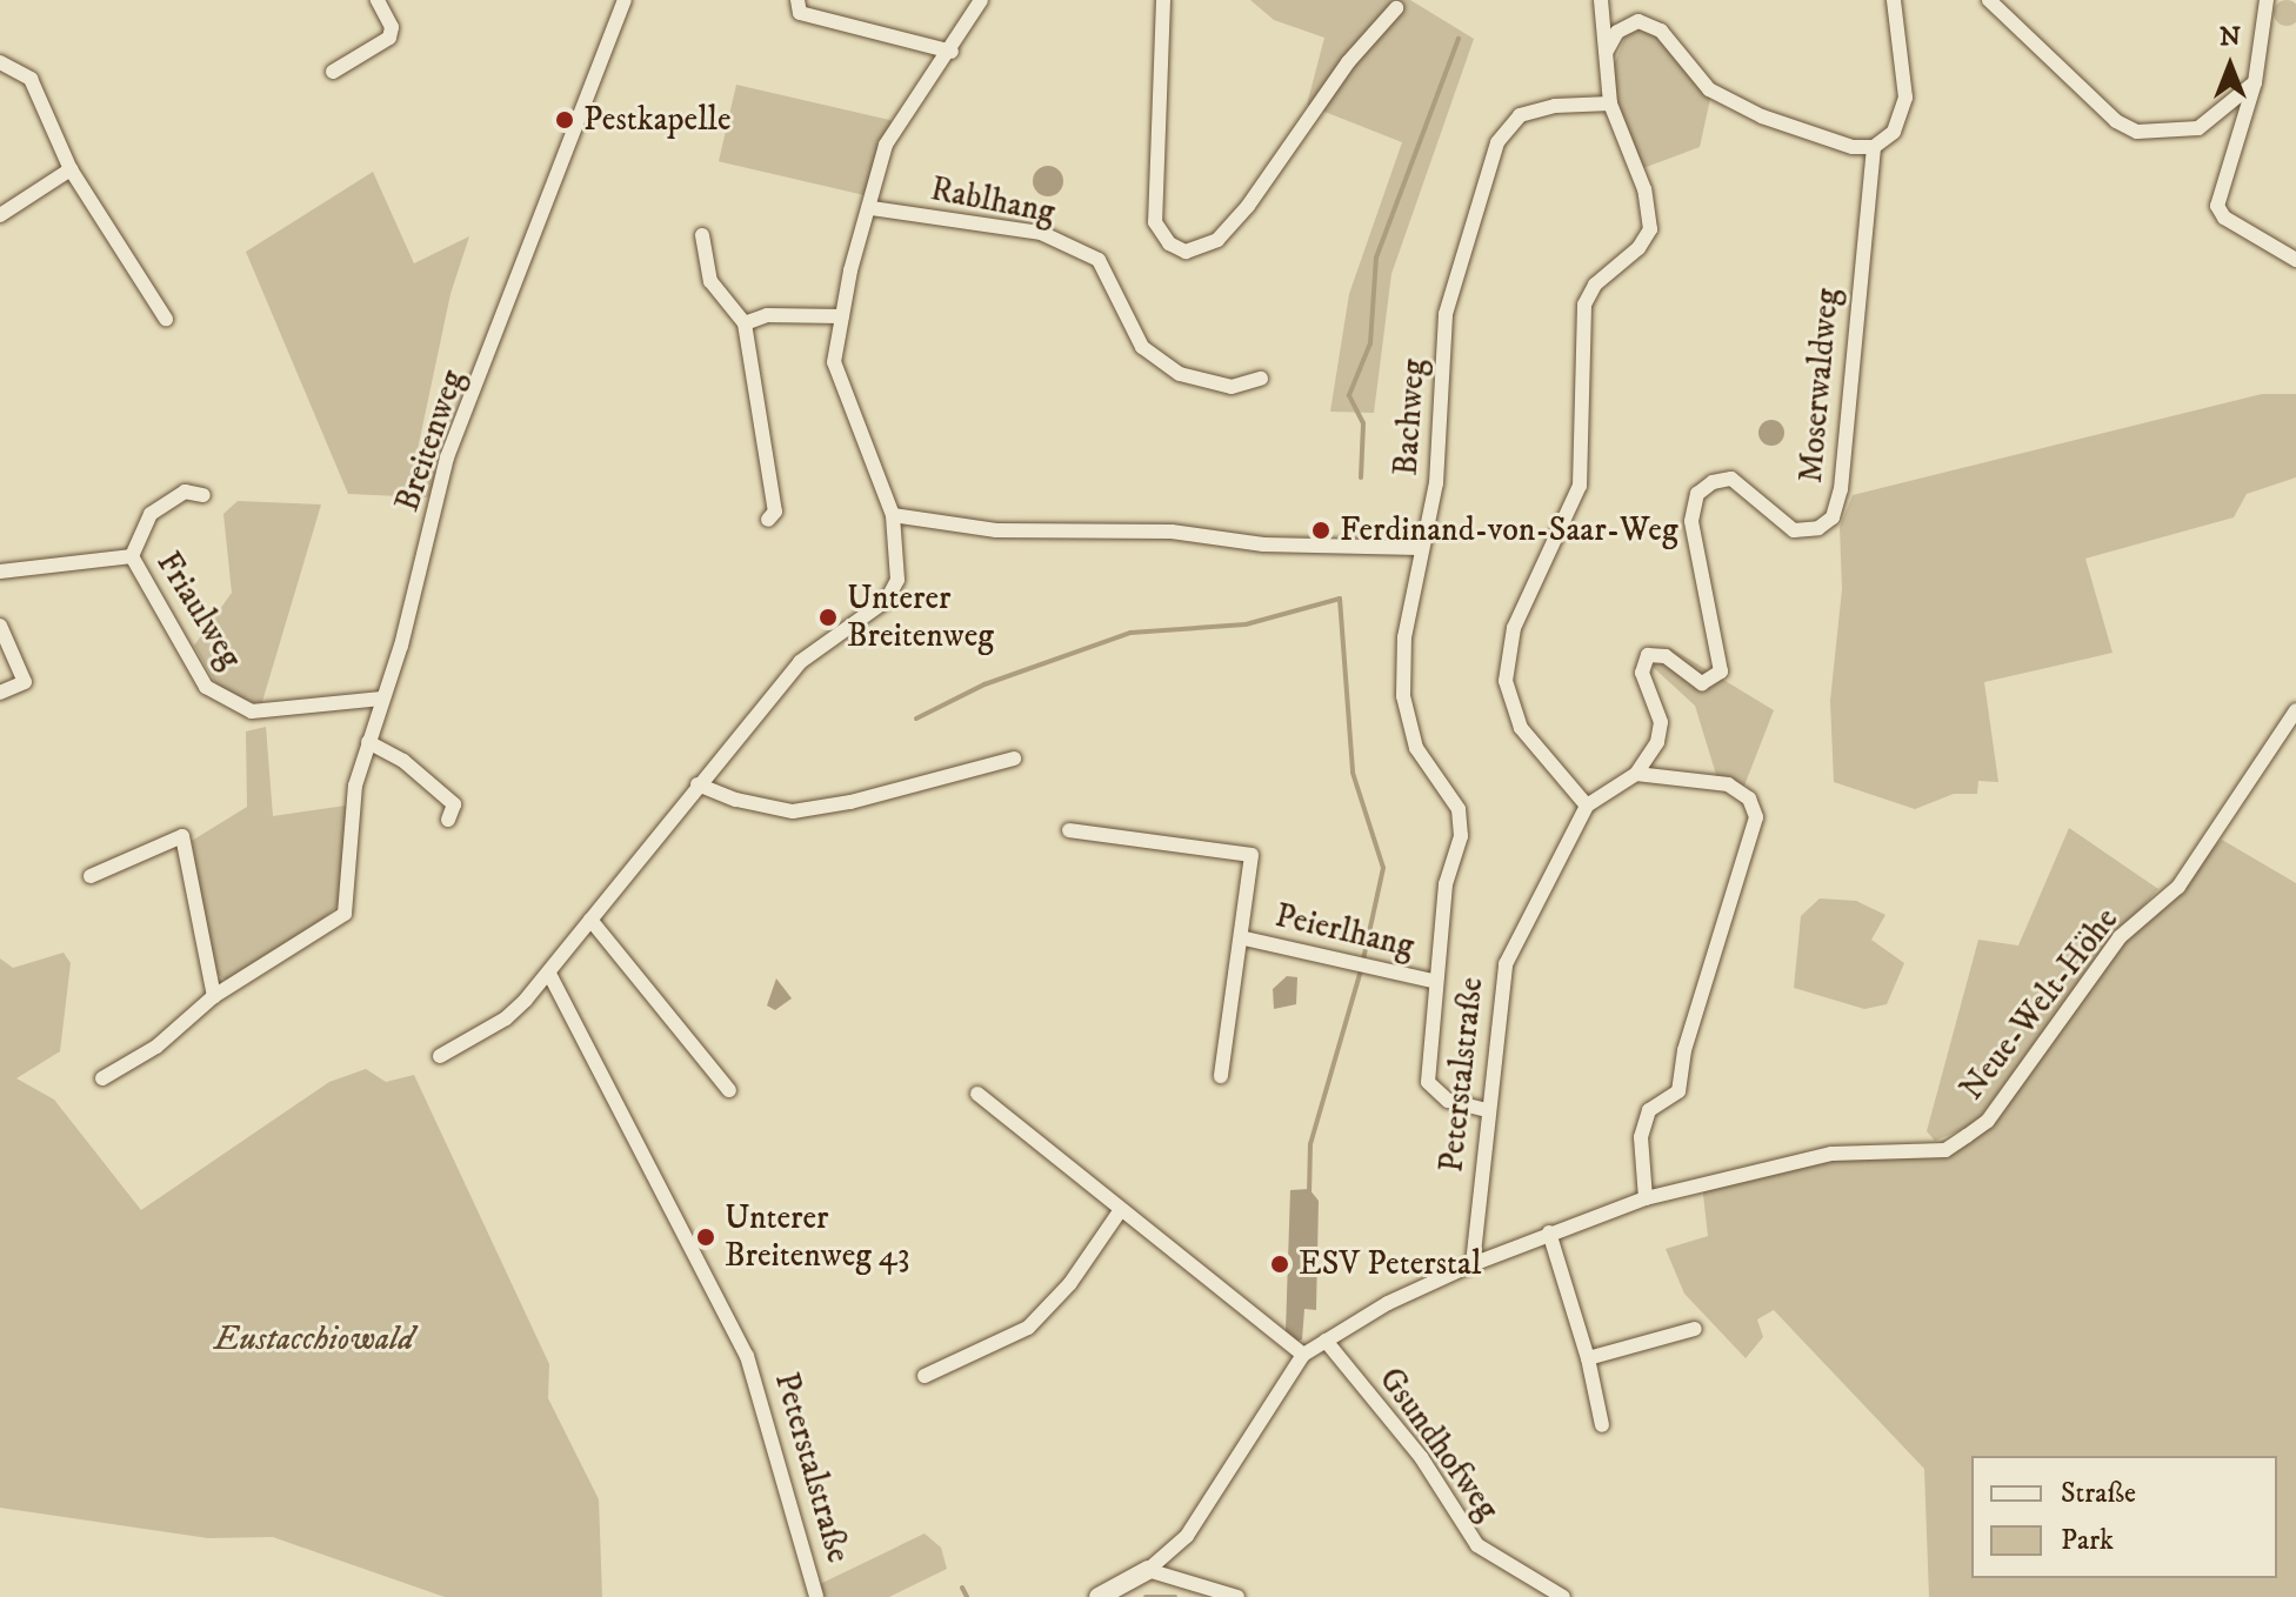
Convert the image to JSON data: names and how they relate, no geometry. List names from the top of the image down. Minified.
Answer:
{"streets":{"street":["Rablhang","Moserwaldweg","Bachweg","Breitenweg","Friaulweg","Peierlhang","Neue-Welt-Höhe","Peterstalstraße","Gsundhofweg"]},"crossings":[["Moserwaldweg","Peterstalstraße"],["Bachweg","Peierlhang"],["Bachweg","Peterstalstraße"],["Breitenweg","Friaulweg"],["Neue-Welt-Höhe","Peterstalstraße"]],"parks":["Eustacchiowald"],"places":["Pestkapelle","Ferdinand-von-Saar-Weg","Unterer Breitenweg","Unterer Breitenweg 43","ESV Peterstal"],"legend":["Straße","Park"],"north":"top"}
